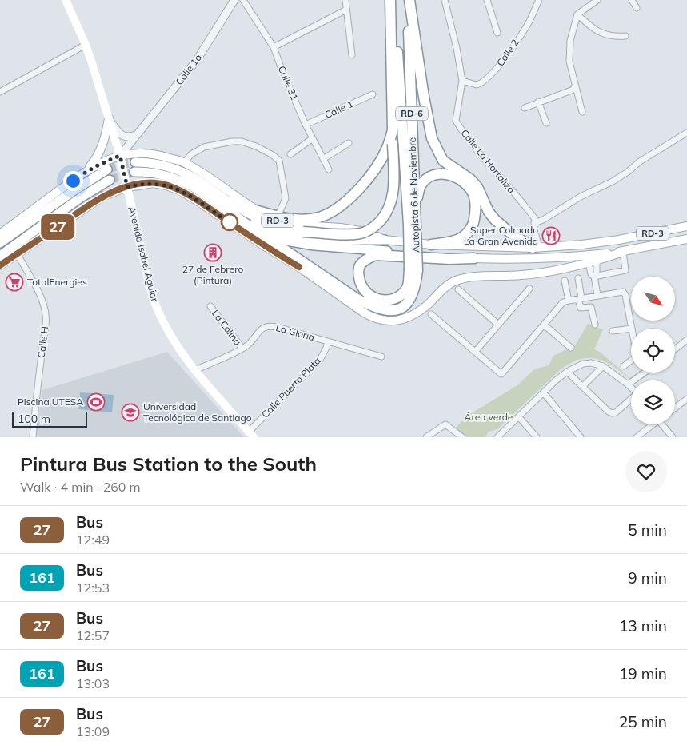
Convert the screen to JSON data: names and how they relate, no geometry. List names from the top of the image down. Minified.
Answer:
{"streets":{"highway":["RD-6","Autopista 6 de Noviembre","RD-3"],"main road":["Avenida Isabel Aguiar"],"street":["Calle 2","Calle 1a","Calle 31","Calle 1","Calle La Hortaliza","La Colina","La Gloria","Calle H","Calle Puerto Plata"]},"crossings":[["Calle 2","Calle La Hortaliza"],["Calle 1a","RD-3"],["Calle 1a","Avenida Isabel Aguiar"],["Calle 31","Calle 1"],["Calle La Hortaliza","RD-3"],["RD-3","Avenida Isabel Aguiar"],["RD-3","Calle H"],["Avenida Isabel Aguiar","La Gloria"],["Avenida Isabel Aguiar","Calle Puerto Plata"],["La Colina","La Gloria"],["La Gloria","Calle Puerto Plata"]],"parks":["Área verde"],"places":{"restaurant":["Super Colmado La Gran Avenida"],"building":["27 de Febrero (Pintura)"],"supermarket":["TotalEnergies"],"sports":["Piscina UTESA"],"school or university":["Universidad Tecnológica de Santiago"]},"lines":["bus line 27"],"scale_bar":"100 m","north":"bottom right","page":{"on_map":"27","scale":"100 m","heading":["Pintura Bus Station to the South","Walk · 4 min · 260 m"],"list":[{"mark":"27","name":"Bus","note":"12:49","value":"5 min"},{"mark":"161","name":"Bus","note":"12:53","value":"9 min"},{"mark":"27","name":"Bus","note":"12:57","value":"13 min"},{"mark":"161","name":"Bus","note":"13:03","value":"19 min"},{"mark":"27","name":"Bus","note":"13:09","value":"25 min"}]}}
